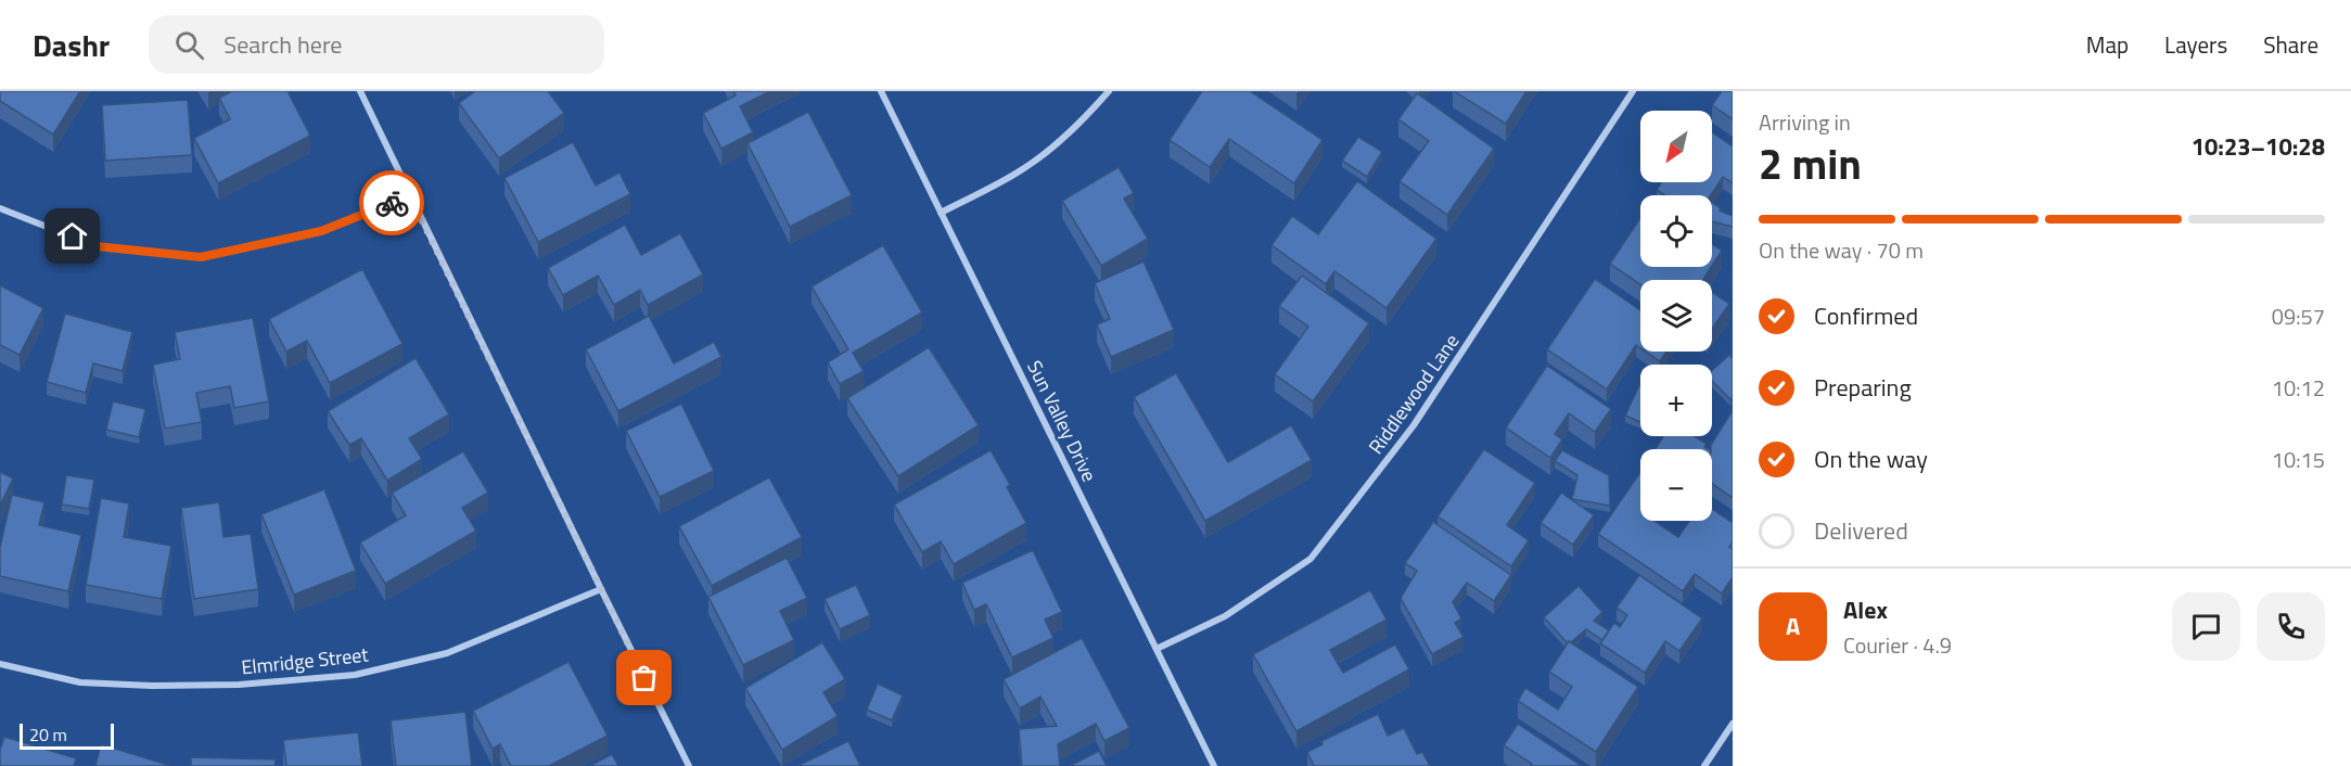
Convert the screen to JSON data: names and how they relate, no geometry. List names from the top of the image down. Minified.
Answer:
{"streets":{"street":["Riddlewood Lane","Sun Valley Drive","Elmridge Street"]},"crossings":[["Riddlewood Lane","Sun Valley Drive"]],"scale_bar":"20 m","north":"bottom left","page":{"header":"Dashr","search":"Search here","nav":["Map","Layers","Share"],"heading":["2 min","Arriving in","10:23–10:28"],"panel":["Alex","Courier · 4.9"],"map_buttons":["+","−"],"bar":"On the way · 70 m","list":[["Confirmed","09:57"],["Preparing","10:12"],["On the way","10:15"],"Delivered"],"round":"A","scale":"20 m"}}
